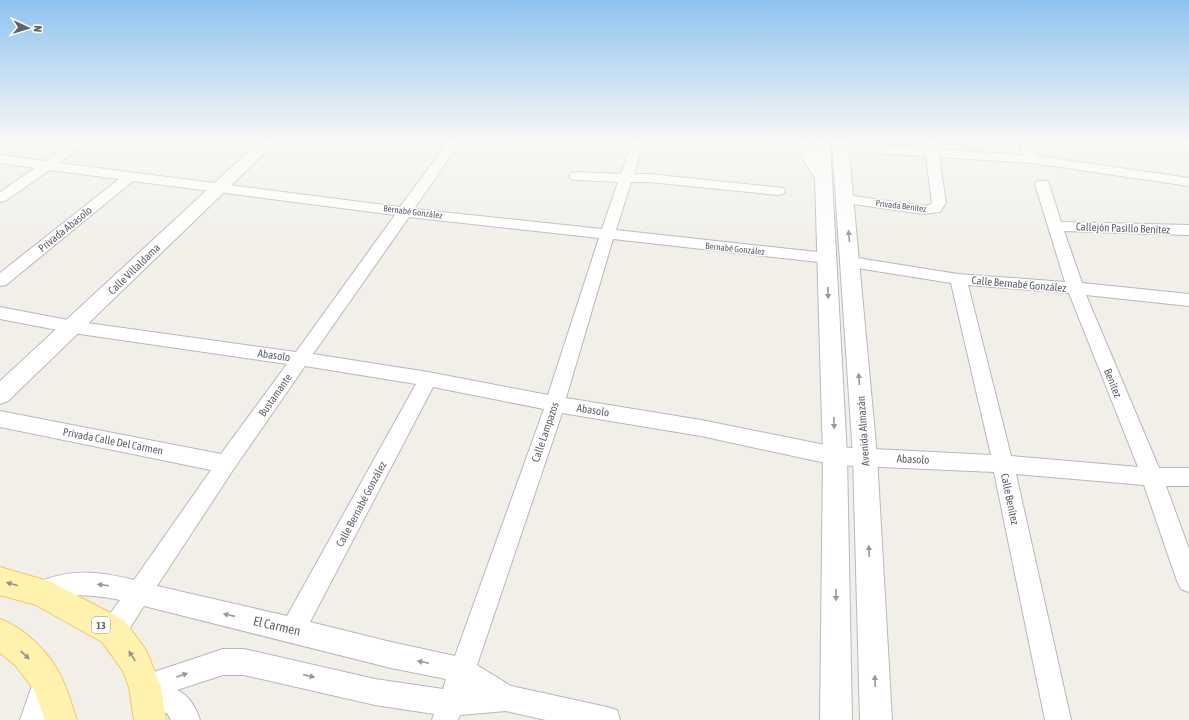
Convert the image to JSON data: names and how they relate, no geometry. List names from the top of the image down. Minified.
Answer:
{"streets":{"main road":["Calle Villaldama","Avenida Almazán","13"],"street":["Privada Benítez","Bernabé González","Callejón Pasillo Benítez","Privada Abasolo","Calle Bernabé González","Abasolo","Benítez","Bustamante","Calle Lampazos","Privada Calle Del Carmen","Calle Benítez","El Carmen"]},"crossings":[["Privada Benítez","Avenida Almazán"],["Bernabé González","Privada Abasolo"],["Bernabé González","Calle Villaldama"],["Bernabé González","Bustamante"],["Bernabé González","Calle Lampazos"],["Callejón Pasillo Benítez","Benítez"],["Calle Villaldama","Abasolo"],["Calle Bernabé González","Abasolo"],["Calle Bernabé González","Benítez"],["Calle Bernabé González","Avenida Almazán"],["Calle Bernabé González","Calle Benítez"],["Calle Bernabé González","El Carmen"],["Abasolo","Benítez"],["Abasolo","Bustamante"],["Abasolo","Avenida Almazán"],["Abasolo","Calle Lampazos"],["Abasolo","Calle Benítez"],["Bustamante","Privada Calle Del Carmen"],["Bustamante","13"],["Bustamante","El Carmen"],["Calle Lampazos","El Carmen"],["13","El Carmen"]],"north":"right"}
